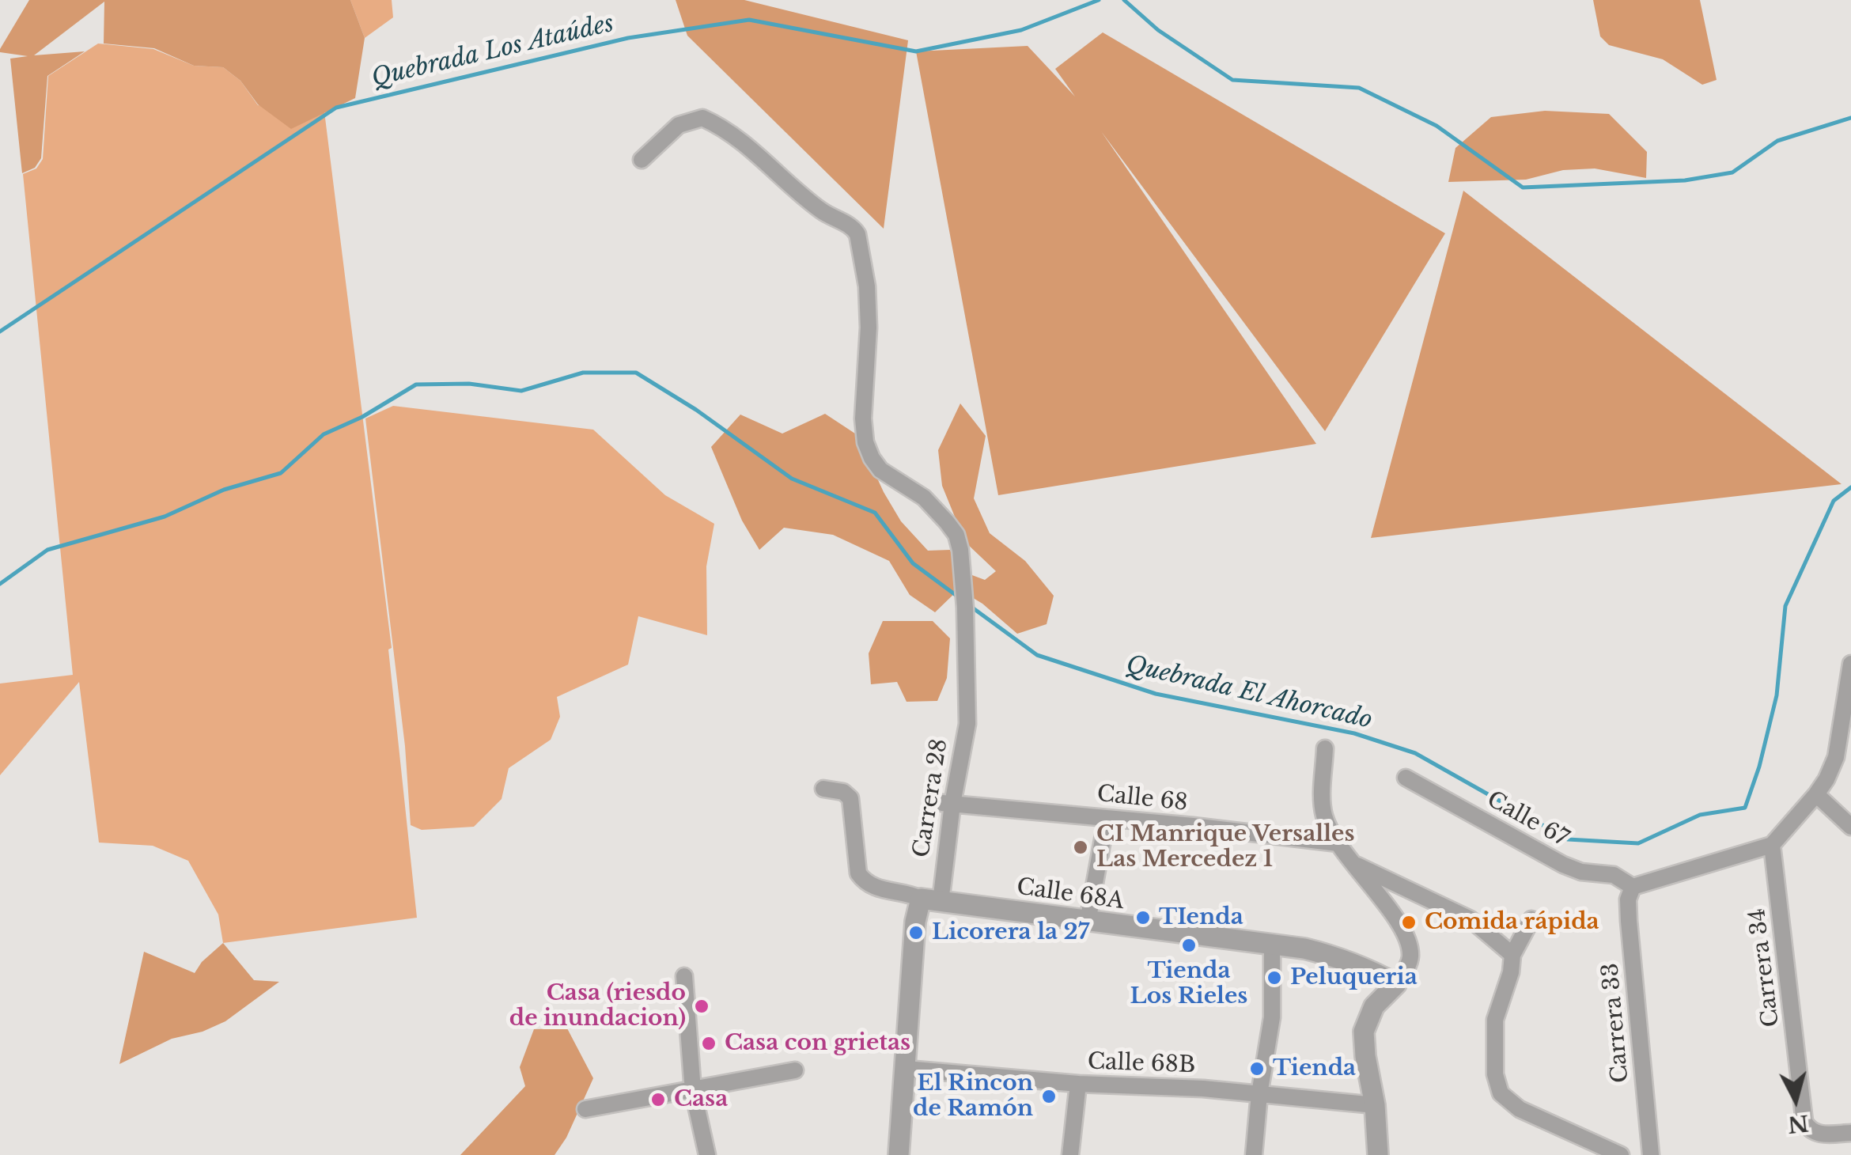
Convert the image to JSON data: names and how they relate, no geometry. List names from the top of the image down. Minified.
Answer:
{"streets":{"street":["Carrera 28","Calle 68","Calle 67","Calle 68A","Carrera 34","Carrera 33","Calle 68B"]},"crossings":[["Carrera 28","Calle 68"],["Carrera 28","Calle 68A"],["Calle 67","Carrera 33"]],"water":["Quebrada Los Ataúdes","Quebrada El Ahorcado"],"places":["CI Manrique Versalles Las Mercedez 1","TIenda","Comida rápida","Licorera la 27","Tienda Los Rieles","Peluqueria","Casa (riesdo de inundacion)","Casa con grietas","Tienda","El Rincon de Ramón","Casa"],"north":"bottom"}
